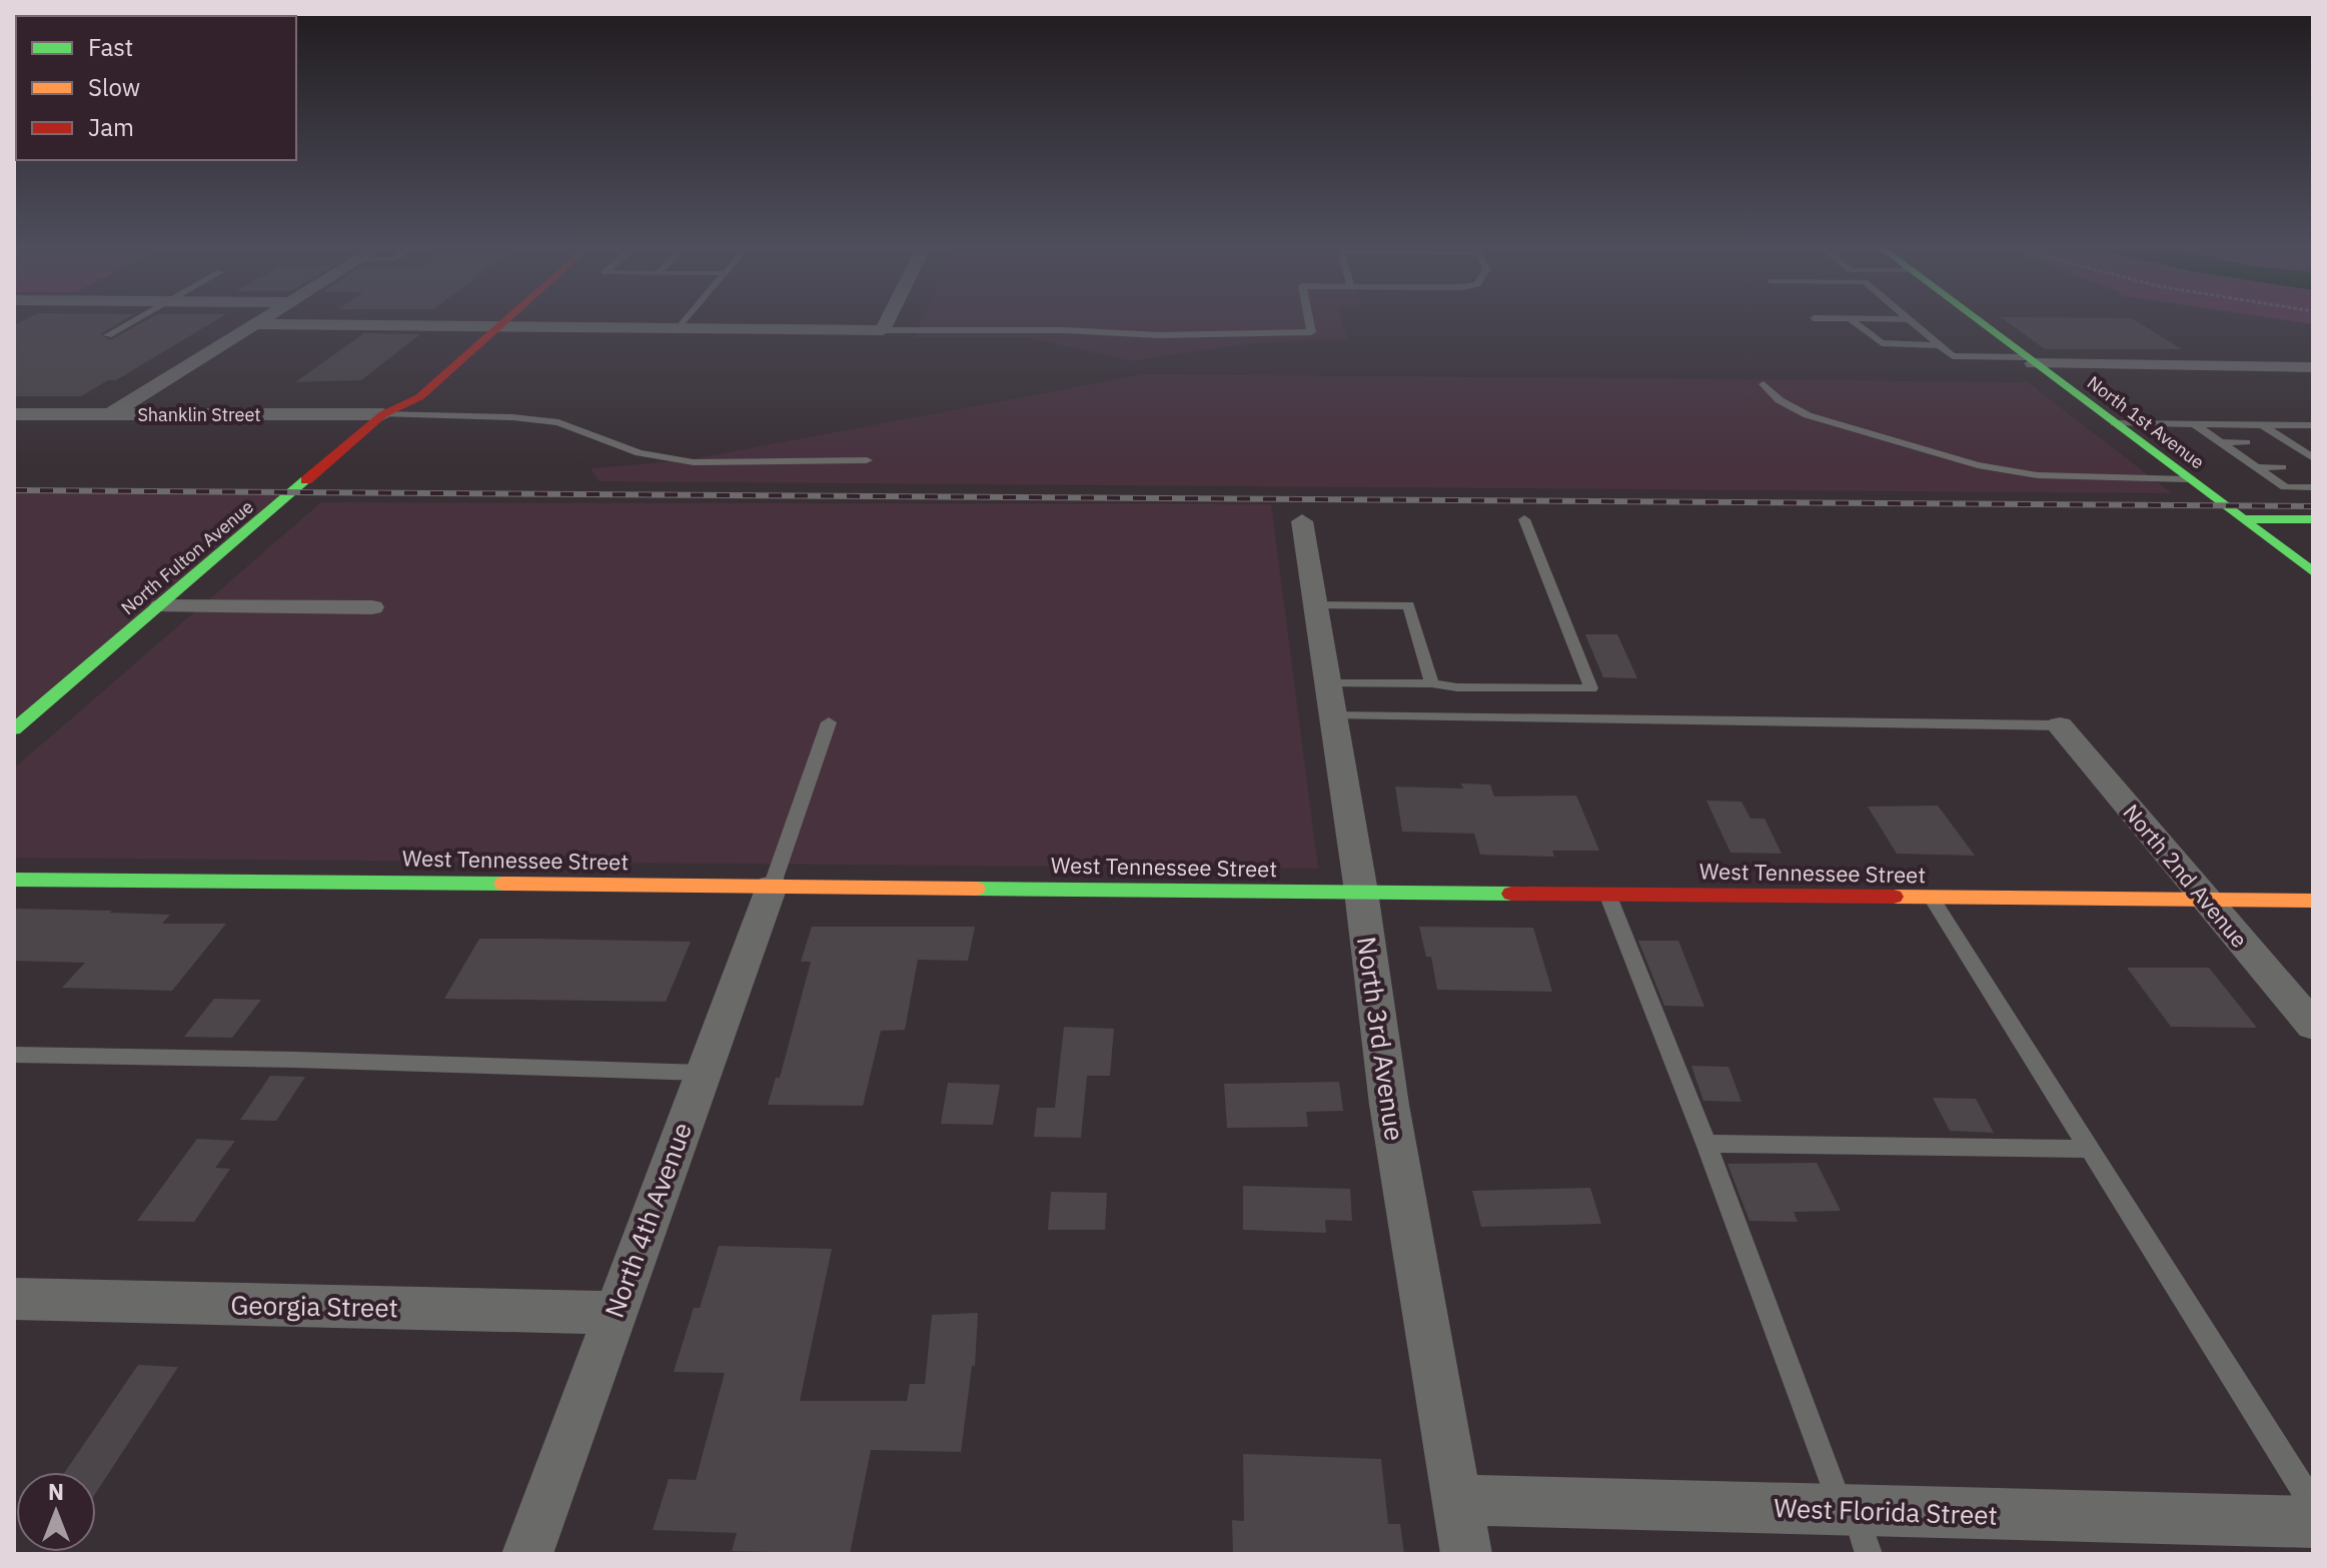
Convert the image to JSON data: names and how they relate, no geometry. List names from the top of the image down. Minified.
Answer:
{"streets":{"main road":["North 1st Avenue","North Fulton Avenue","West Tennessee Street"],"street":["Shanklin Street","North 2nd Avenue","North 3rd Avenue","North 4th Avenue","Georgia Street","West Florida Street"]},"crossings":[["Shanklin Street","North Fulton Avenue"],["West Tennessee Street","North 2nd Avenue"],["West Tennessee Street","North 3rd Avenue"],["West Tennessee Street","North 4th Avenue"],["North 3rd Avenue","West Florida Street"],["North 4th Avenue","Georgia Street"]],"legend":["Fast","Slow","Jam"],"north":"top"}
